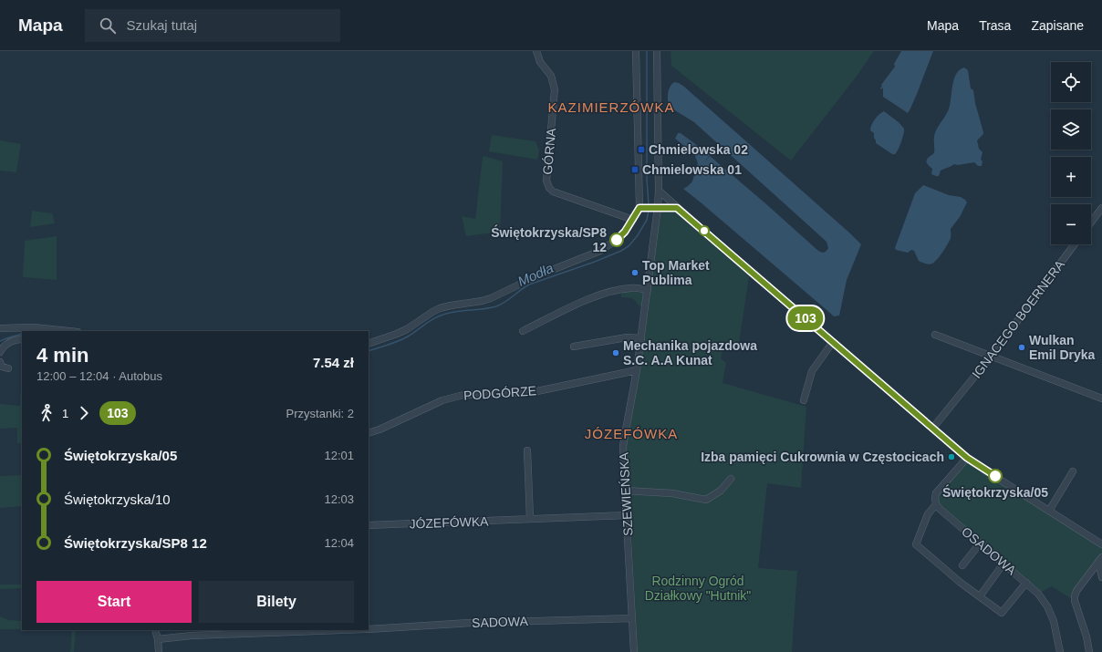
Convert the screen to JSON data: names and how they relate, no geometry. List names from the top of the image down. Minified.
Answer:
{"streets":{"street":["GÓRNA","IGNACEGO BOERNERA","PODGÓRZE","SZEWIEŃSKA","JÓZEFÓWKA","OSADOWA","SADOWA"]},"crossings":[["PODGÓRZE","SZEWIEŃSKA"],["SZEWIEŃSKA","JÓZEFÓWKA"],["SZEWIEŃSKA","SADOWA"]],"districts":["KAZIMIERZÓWKA","JÓZEFÓWKA"],"water":["Modła"],"parks":["Rodzinny Ogród Działkowy \"Hutnik\""],"places":{"transit":["Chmielowska 02","Chmielowska 01"],"other":["Świętokrzyska/SP8 12","Top Market Publima","Wulkan Emil Dryka","Mechanika pojazdowa S.C. A.A Kunat","Izba pamięci Cukrownia w Częstocicach","Świętokrzyska/05"]},"lines":["bus line 103"],"page":{"header":"Mapa","search":"Szukaj tutaj","nav":["Mapa","Trasa","Zapisane"],"on_map":"103","map_buttons":["+","−"],"heading":["4 min","12:00 – 12:04 · Autobus","7.54 zł"],"legs":["1","103","Przystanki: 2"],"list":[{"name":"Świętokrzyska/05","value":"12:01"},{"name":"Świętokrzyska/10","value":"12:03"},{"name":"Świętokrzyska/SP8 12","value":"12:04"}],"buttons":["Start","Bilety"]}}
